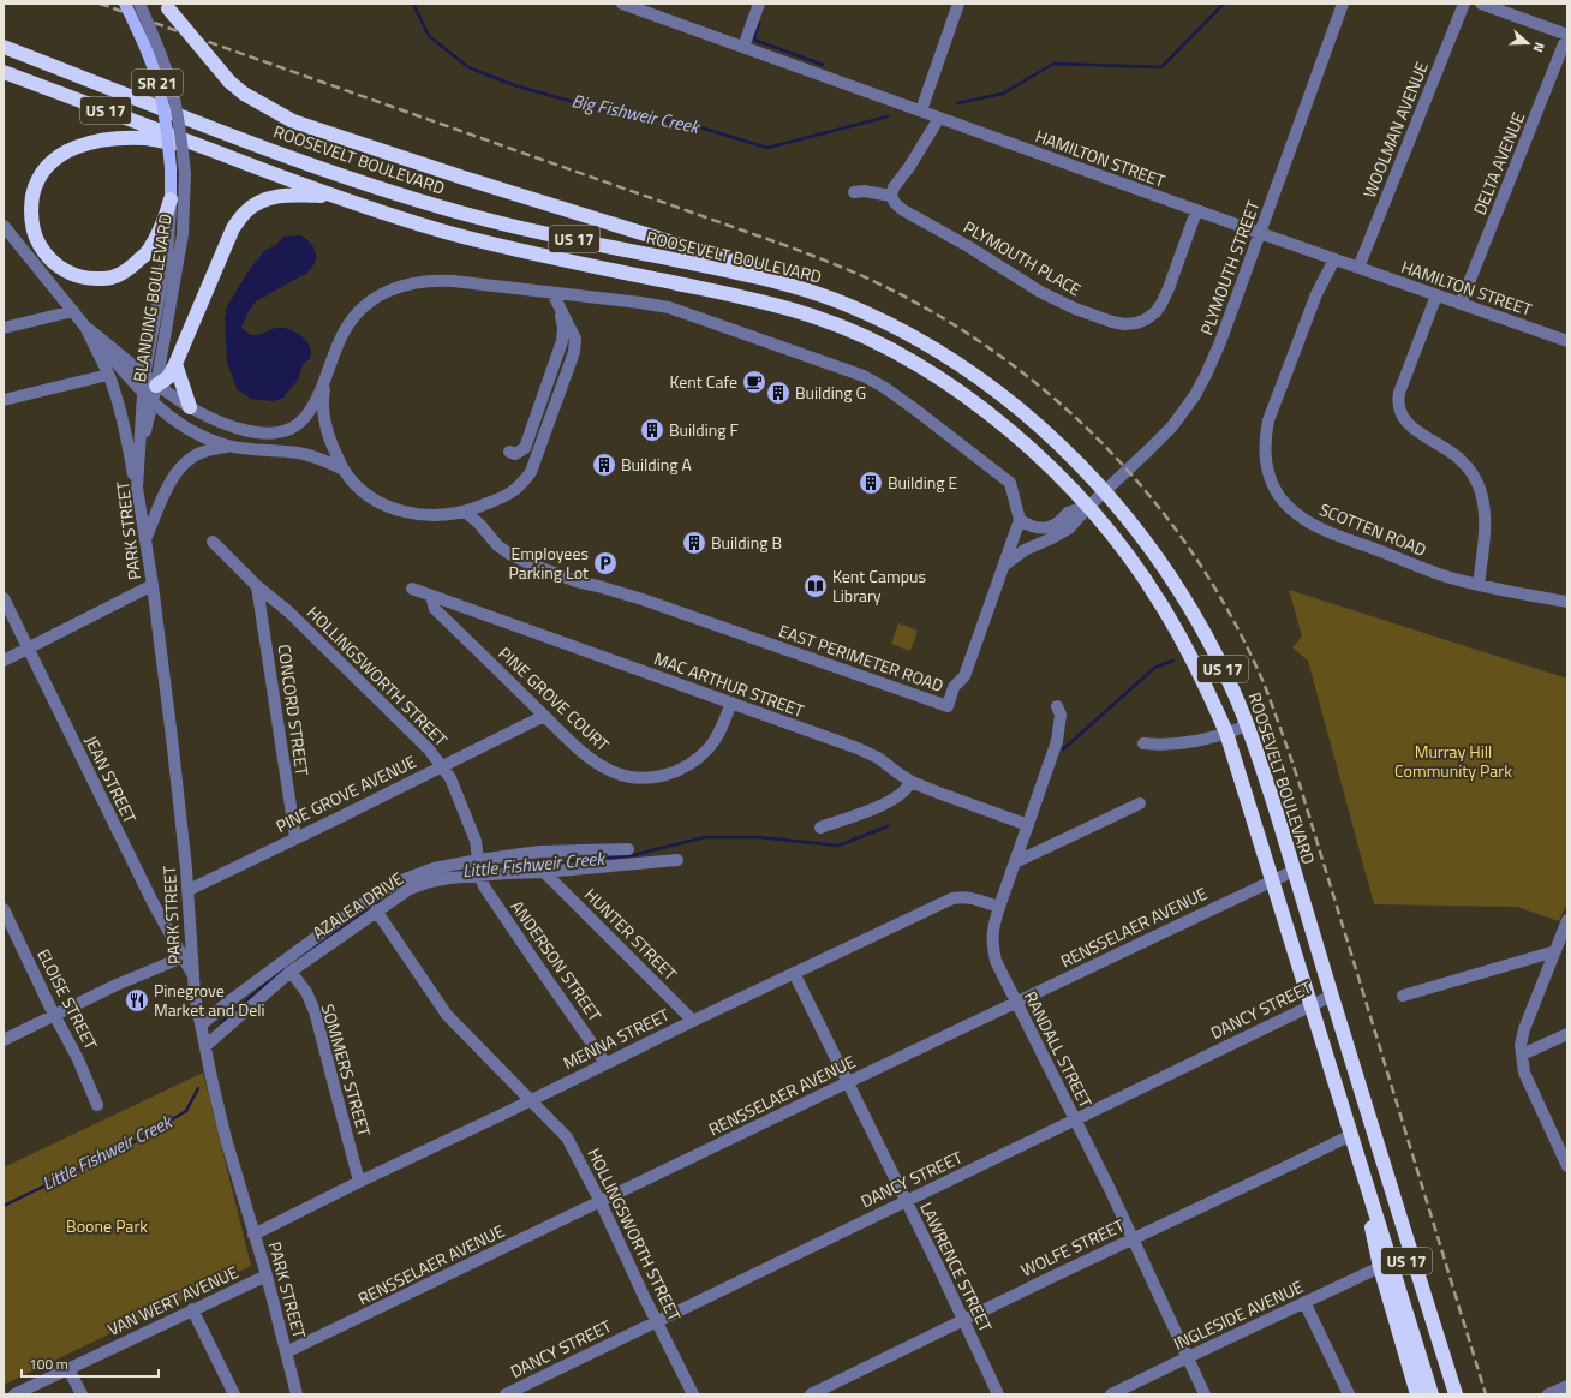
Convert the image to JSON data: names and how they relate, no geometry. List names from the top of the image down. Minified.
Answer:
{"streets":{"highway":["US 17","ROOSEVELT BOULEVARD"],"main road":["SR 21","BLANDING BOULEVARD"],"street":["WOOLMAN AVENUE","HAMILTON STREET","DELTA AVENUE","PLYMOUTH PLACE","PLYMOUTH STREET","SCOTTEN ROAD","PARK STREET","EAST PERIMETER ROAD","HOLLINGSWORTH STREET","MAC ARTHUR STREET","PINE GROVE COURT","CONCORD STREET","JEAN STREET","PINE GROVE AVENUE","AZALEA DRIVE","RENSSELAER AVENUE","HUNTER STREET","ANDERSON STREET","ELOISE STREET","DANCY STREET","MENNA STREET","RANDALL STREET","SOMMERS STREET","WOLFE STREET","LAWRENCE STREET","VAN WERT AVENUE","INGLESIDE AVENUE"]},"crossings":[["US 17","ROOSEVELT BOULEVARD"],["US 17","PLYMOUTH STREET"],["US 17","RENSSELAER AVENUE"],["US 17","DANCY STREET"],["US 17","WOLFE STREET"],["WOOLMAN AVENUE","HAMILTON STREET"],["HAMILTON STREET","DELTA AVENUE"],["HAMILTON STREET","PLYMOUTH PLACE"],["HAMILTON STREET","PLYMOUTH STREET"],["HAMILTON STREET","SCOTTEN ROAD"],["ROOSEVELT BOULEVARD","PLYMOUTH STREET"],["ROOSEVELT BOULEVARD","RENSSELAER AVENUE"],["ROOSEVELT BOULEVARD","DANCY STREET"],["PLYMOUTH STREET","EAST PERIMETER ROAD"],["BLANDING BOULEVARD","PARK STREET"],["PARK STREET","JEAN STREET"],["PARK STREET","PINE GROVE AVENUE"],["PARK STREET","AZALEA DRIVE"],["PARK STREET","RENSSELAER AVENUE"],["PARK STREET","MENNA STREET"],["PARK STREET","VAN WERT AVENUE"],["HOLLINGSWORTH STREET","CONCORD STREET"],["HOLLINGSWORTH STREET","PINE GROVE AVENUE"],["HOLLINGSWORTH STREET","AZALEA DRIVE"],["HOLLINGSWORTH STREET","RENSSELAER AVENUE"],["HOLLINGSWORTH STREET","DANCY STREET"],["HOLLINGSWORTH STREET","MENNA STREET"],["MAC ARTHUR STREET","PINE GROVE COURT"],["MAC ARTHUR STREET","RANDALL STREET"],["PINE GROVE COURT","PINE GROVE AVENUE"],["CONCORD STREET","PINE GROVE AVENUE"],["AZALEA DRIVE","HUNTER STREET"],["AZALEA DRIVE","ANDERSON STREET"],["AZALEA DRIVE","SOMMERS STREET"],["RENSSELAER AVENUE","RANDALL STREET"],["RENSSELAER AVENUE","LAWRENCE STREET"],["HUNTER STREET","MENNA STREET"],["ANDERSON STREET","MENNA STREET"],["DANCY STREET","RANDALL STREET"],["DANCY STREET","LAWRENCE STREET"],["MENNA STREET","RANDALL STREET"],["MENNA STREET","SOMMERS STREET"],["MENNA STREET","LAWRENCE STREET"],["RANDALL STREET","WOLFE STREET"],["RANDALL STREET","INGLESIDE AVENUE"],["WOLFE STREET","LAWRENCE STREET"]],"water":["Big Fishweir Creek","Little Fishweir Creek"],"parks":["Murray Hill Community Park","Boone Park"],"places":{"cafe":["Kent Cafe"],"building":["Building G","Building F","Building A","Building E","Building B"],"parking":["Employees Parking Lot"],"library":["Kent Campus Library"],"restaurant":["Pinegrove Market and Deli"]},"scale_bar":"100 m","north":"right"}
